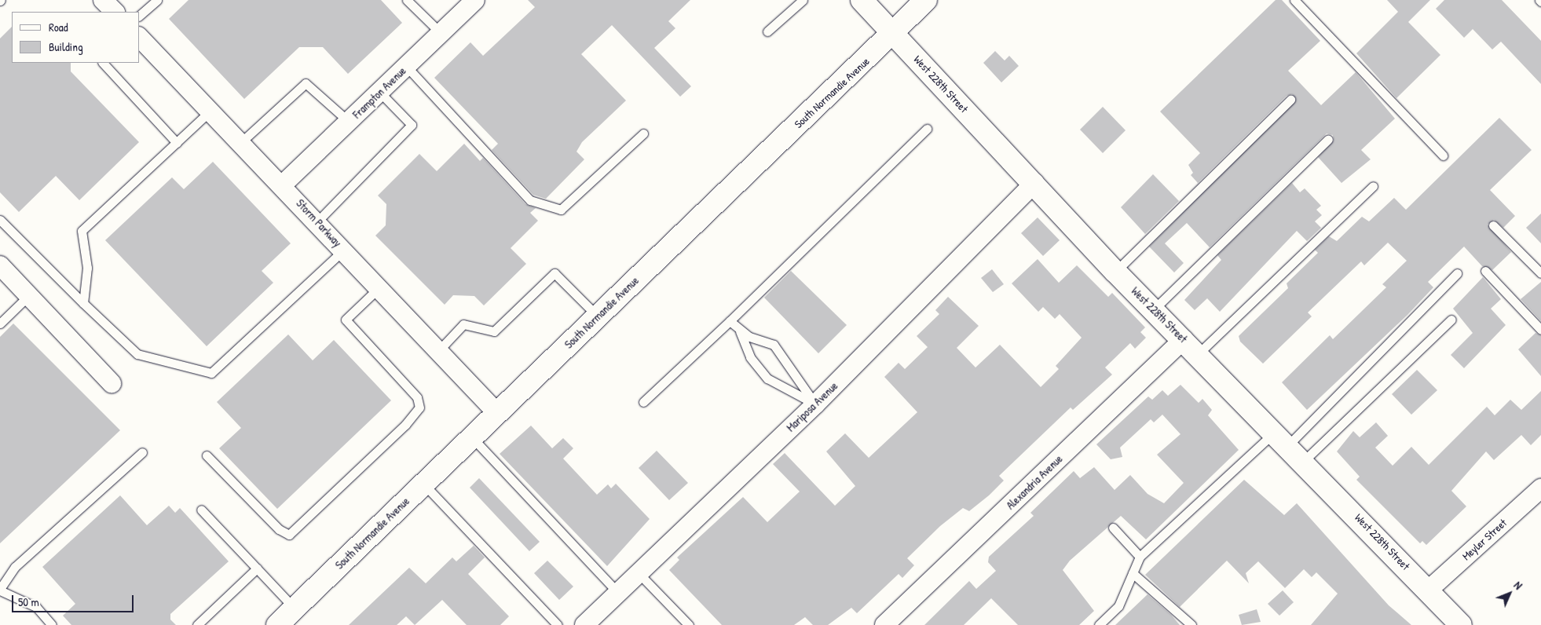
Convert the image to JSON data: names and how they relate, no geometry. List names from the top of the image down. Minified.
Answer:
{"streets":{"main road":["West 228th Street","South Normandie Avenue"],"street":["Frampton Avenue","Storm Parkway","Mariposa Avenue","Alexandria Avenue","Meyler Street"]},"crossings":[["West 228th Street","South Normandie Avenue"],["West 228th Street","Mariposa Avenue"],["West 228th Street","Alexandria Avenue"],["West 228th Street","Meyler Street"],["Frampton Avenue","Storm Parkway"],["South Normandie Avenue","Storm Parkway"]],"legend":["Road","Building"],"scale_bar":"50 m","north":"top right"}
